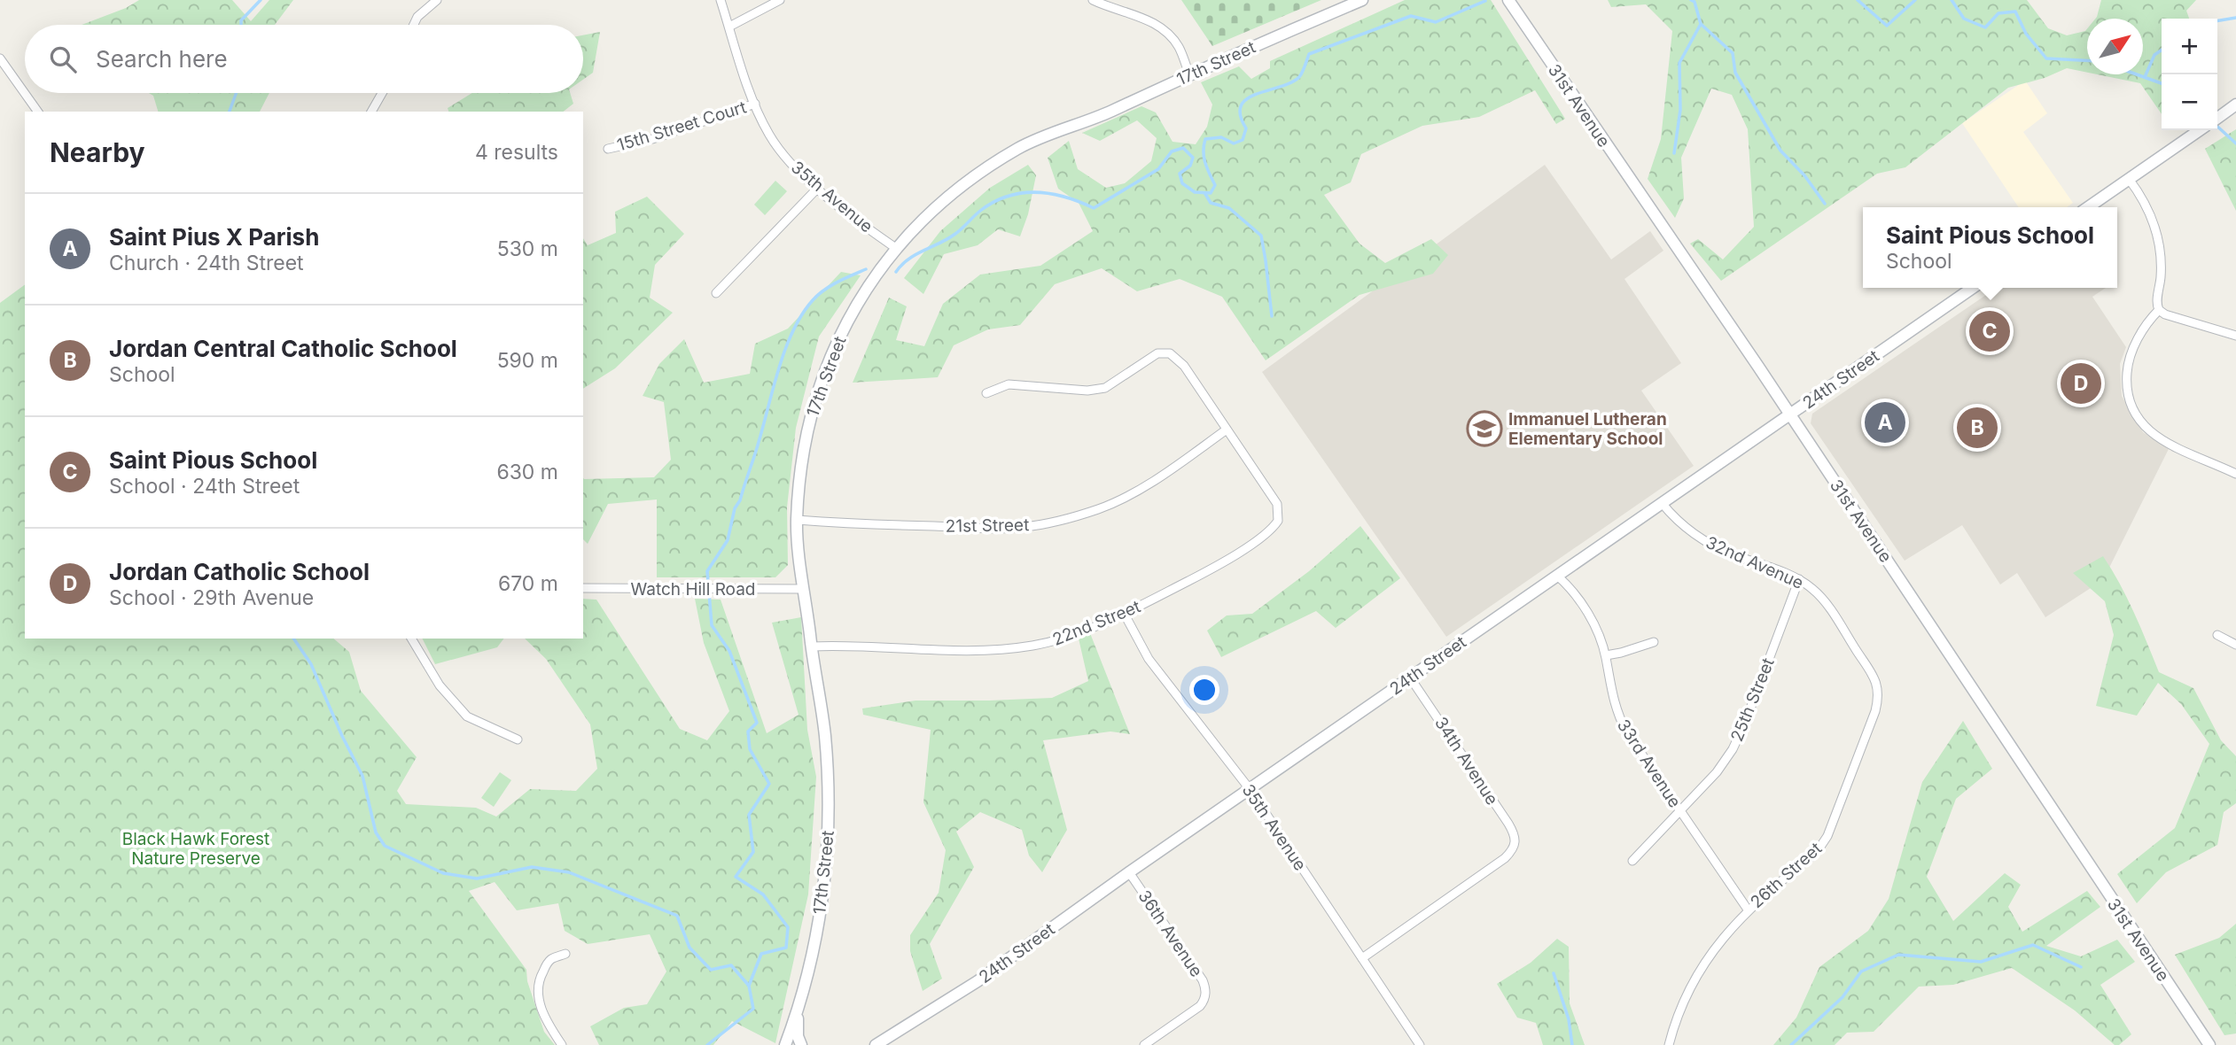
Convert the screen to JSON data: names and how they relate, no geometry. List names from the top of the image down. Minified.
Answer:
{"streets":{"street":["17th Street","31st Avenue","15th Street Court","35th Avenue","24th Street","21st Street","32nd Avenue","Watch Hill Road","22nd Street","25th Street","34th Avenue","33rd Avenue","26th Street","36th Avenue"]},"crossings":[["17th Street","35th Avenue"],["17th Street","21st Street"],["17th Street","Watch Hill Road"],["17th Street","22nd Street"],["31st Avenue","24th Street"],["15th Street Court","35th Avenue"],["35th Avenue","24th Street"],["35th Avenue","22nd Street"],["35th Avenue","34th Avenue"],["24th Street","32nd Avenue"],["24th Street","34th Avenue"],["24th Street","33rd Avenue"],["24th Street","36th Avenue"],["21st Street","22nd Street"],["32nd Avenue","25th Street"],["32nd Avenue","26th Street"],["25th Street","33rd Avenue"],["33rd Avenue","26th Street"]],"parks":["Black Hawk Forest Nature Preserve"],"places":{"school or university":["Immanuel Lutheran Elementary School"]},"north":"top right","page":{"map_buttons":["+","−"],"search":"Search here","heading":["Nearby","4 results"],"list":[{"mark":"A","name":"Saint Pius X Parish","note":"Church · 24th Street","value":"530 m"},{"mark":"B","name":"Jordan Central Catholic School","note":"School","value":"590 m"},{"mark":"C","name":"Saint Pious School","note":"School · 24th Street","value":"630 m"},{"mark":"D","name":"Jordan Catholic School","note":"School · 29th Avenue","value":"670 m"}],"popup":["Saint Pious School","School"],"pins":["C","D","A","B"]}}
